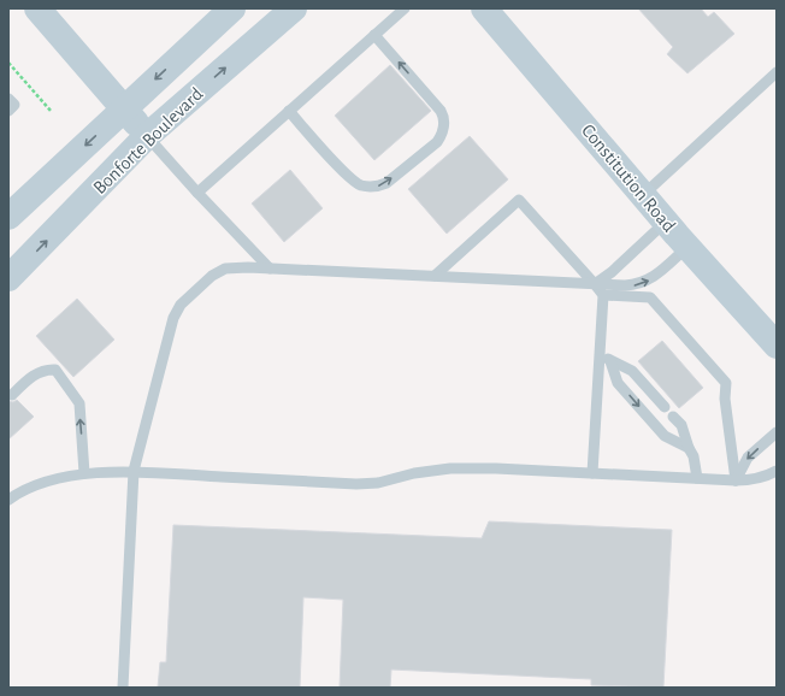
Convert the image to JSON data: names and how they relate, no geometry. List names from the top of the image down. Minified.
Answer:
{"streets":{"main road":["Bonforte Boulevard","Constitution Road"]}}
